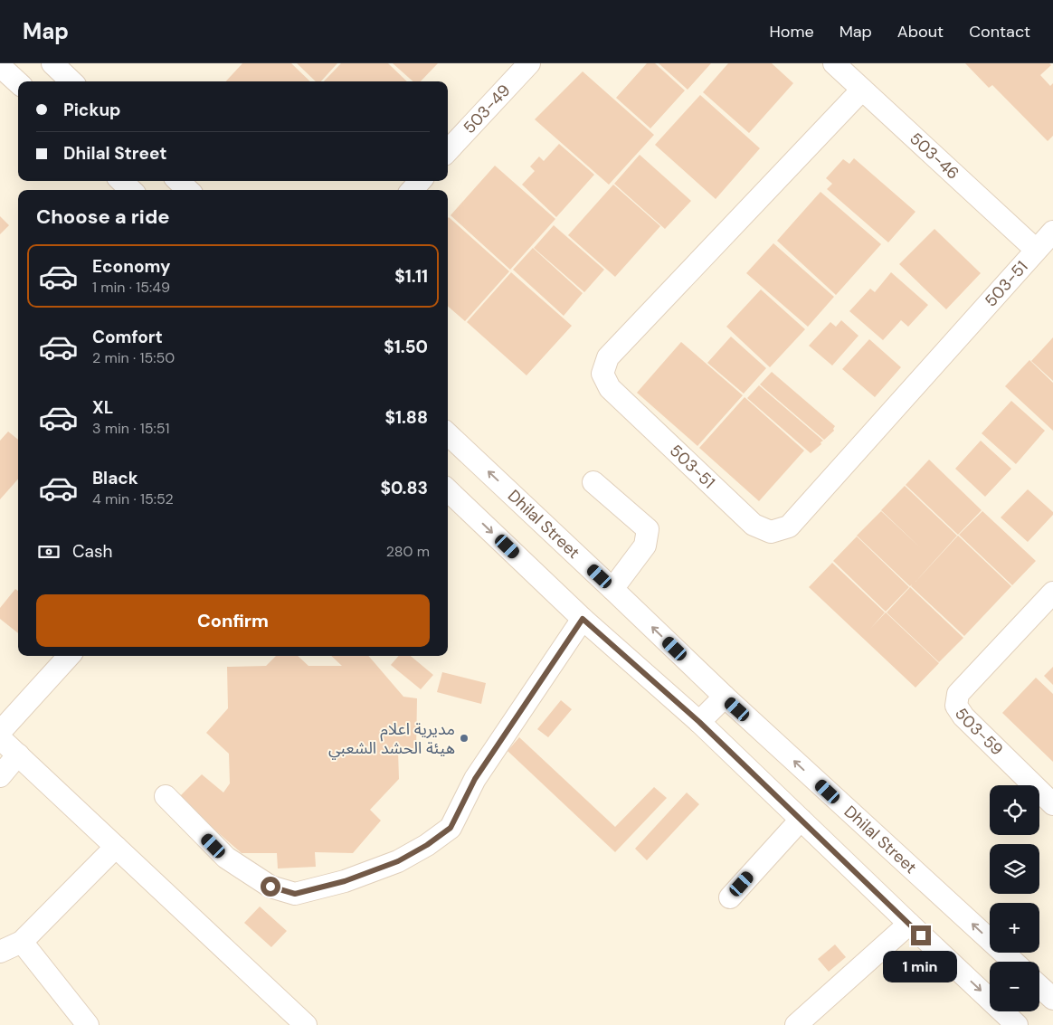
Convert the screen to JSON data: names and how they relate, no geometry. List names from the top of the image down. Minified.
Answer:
{"streets":{"street":["503-49","503-46","503-51","Dhilal Street","503-59"]},"crossings":[["503-46","503-51"]],"places":["مديرية اعلام هيئة الحشد الشعبي"],"page":{"header":"Map","nav":["Home","Map","About","Contact"],"banner":["Pickup","Dhilal Street"],"heading":"Choose a ride","list":[{"name":"Economy","note":"1 min · 15:49","value":"$1.11"},{"name":"Comfort","note":"2 min · 15:50","value":"$1.50"},{"name":"XL","note":"3 min · 15:51","value":"$1.88"},{"name":"Black","note":"4 min · 15:52","value":"$0.83"}],"pay":["Cash","280 m"],"buttons":"Confirm","map_buttons":["+","−"],"bubble":"1 min"}}
